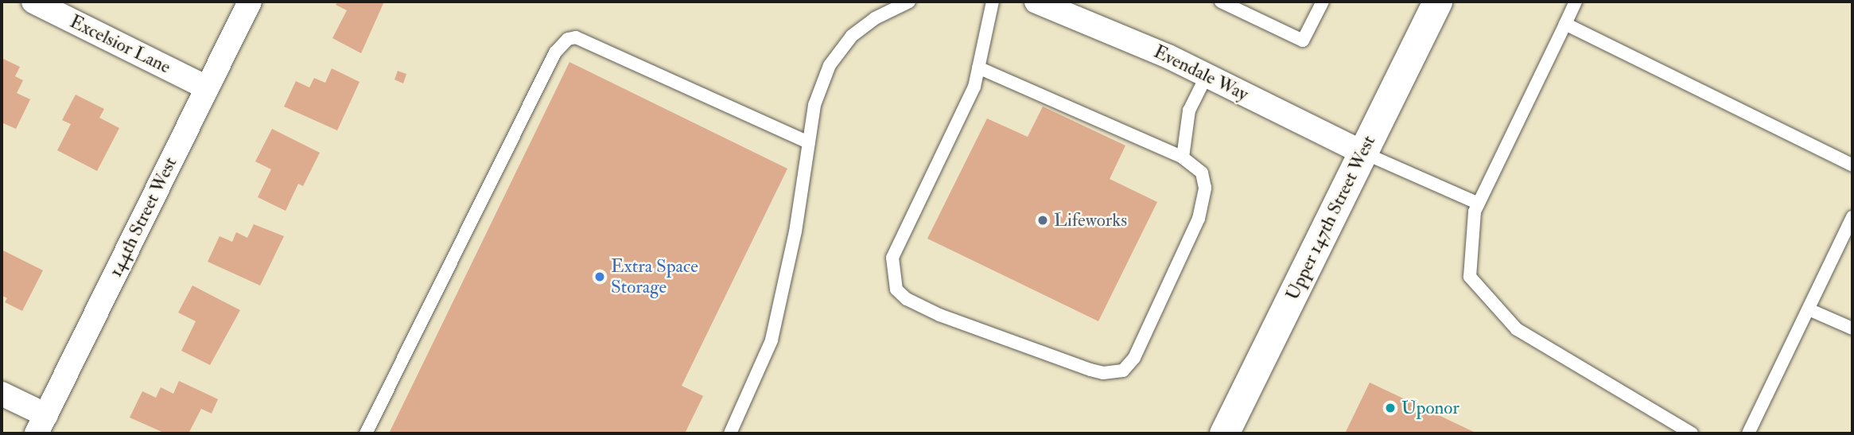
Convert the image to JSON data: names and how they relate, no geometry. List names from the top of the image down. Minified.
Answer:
{"streets":{"street":["Excelsior Lane","Evendale Way","144th Street West","Upper 147th Street West"]},"crossings":[["Excelsior Lane","144th Street West"],["Evendale Way","Upper 147th Street West"]],"places":["Lifeworks","Extra Space Storage","Uponor"]}
